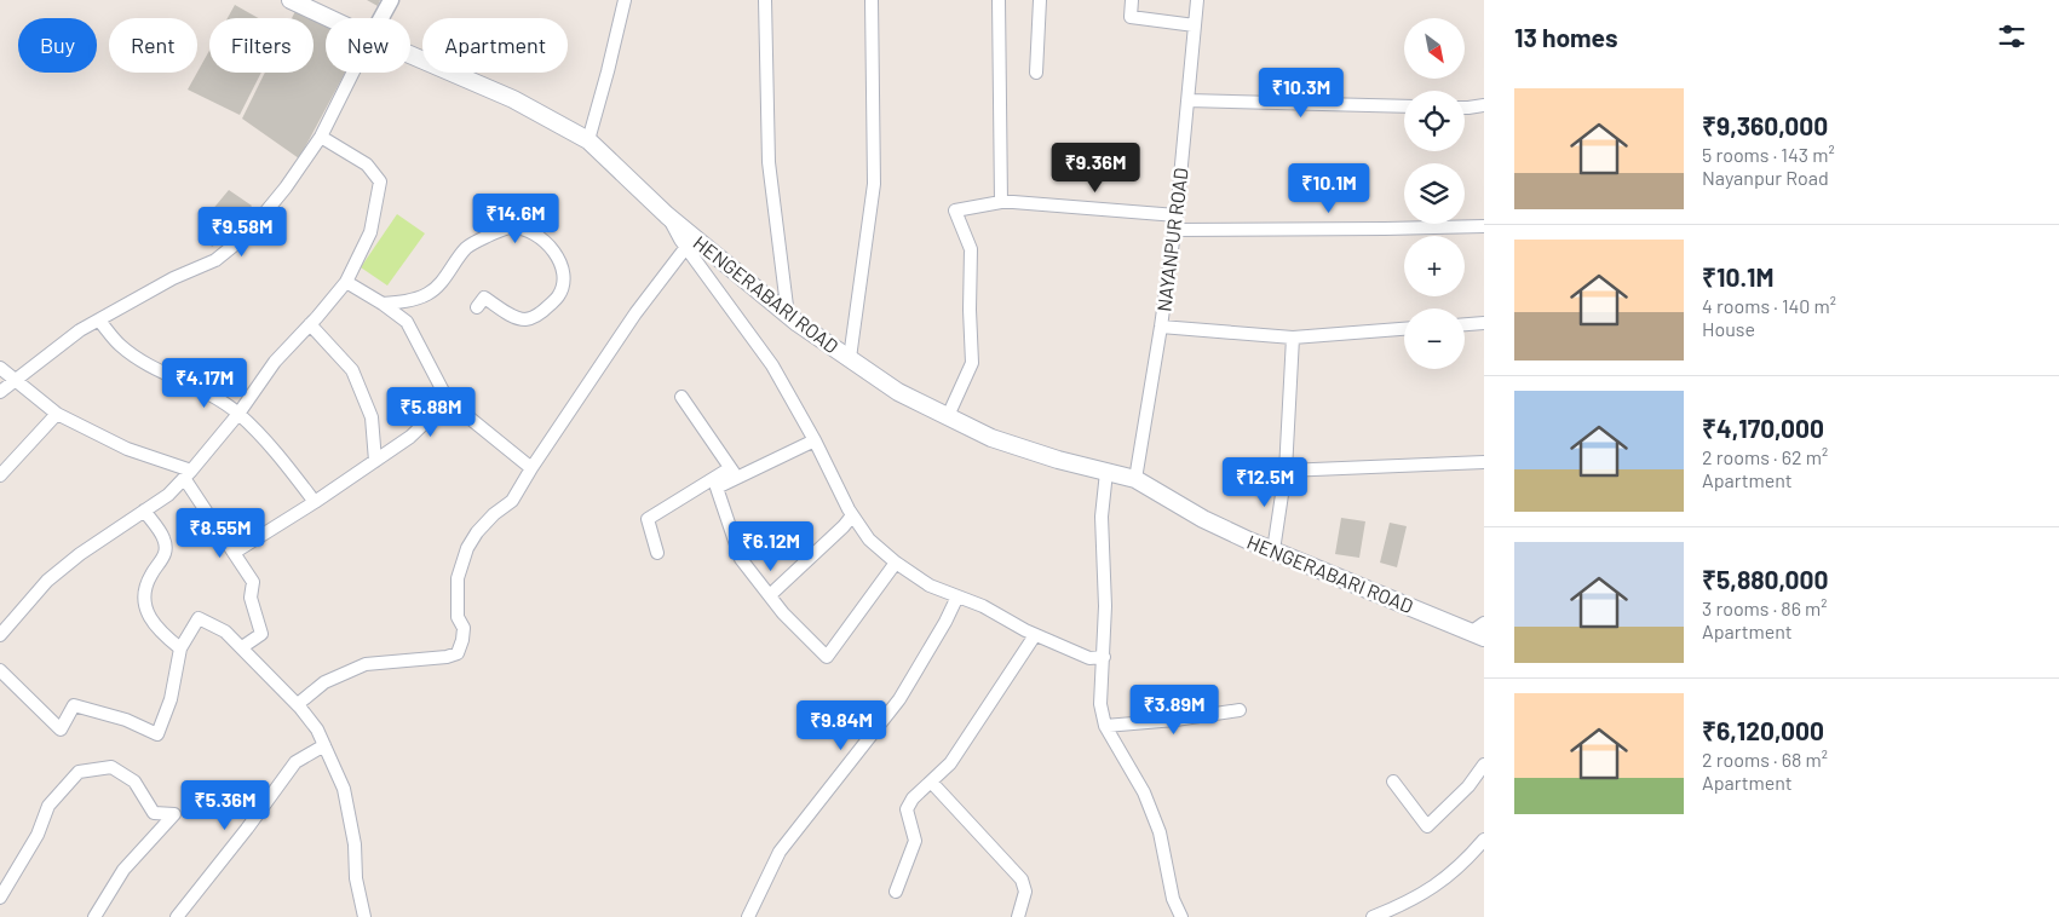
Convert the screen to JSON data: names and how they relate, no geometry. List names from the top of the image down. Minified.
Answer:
{"streets":{"main road":["HENGERABARI ROAD"],"street":["NAYANPUR ROAD"]},"crossings":[["NAYANPUR ROAD","HENGERABARI ROAD"]],"north":"bottom right","page":{"heading":"13 homes","map_buttons":["+","−"],"chip":["Buy","Rent","Filters","New","Apartment"],"price":["₹10.3M","₹9.36M","₹10.1M","₹14.6M","₹9.58M","₹4.17M","₹5.88M","₹12.5M","₹8.55M","₹6.12M","₹3.89M","₹9.84M","₹5.36M"],"list":[{"name":"₹9,360,000","note":"5 rooms · 143 m² · Nayanpur Road"},{"name":"₹10.1M","note":"4 rooms · 140 m² · House"},{"name":"₹4,170,000","note":"2 rooms · 62 m² · Apartment"},{"name":"₹5,880,000","note":"3 rooms · 86 m² · Apartment"},{"name":"₹6,120,000","note":"2 rooms · 68 m² · Apartment"}]}}
